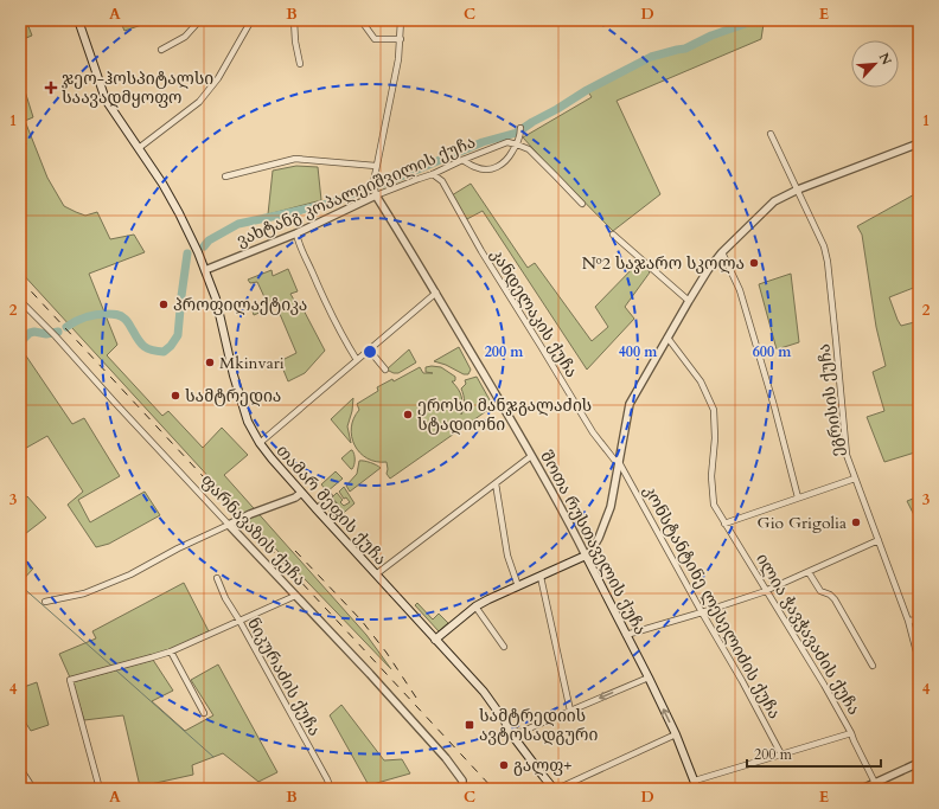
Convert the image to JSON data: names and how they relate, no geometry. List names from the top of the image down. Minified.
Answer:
{"streets":{"main road":["თამარ მეფის ქუჩა","შოთა რუსთაველის ქუჩა"],"street":["ვახტანგ კოპალეიშვილის ქუჩა","კანდელაკის ქუჩა","ეგრისის ქუჩა","ფარნავაზის ქუჩა","კონსტანტინე ლესელიძის ქუჩა","ილია ჭავჭავაძის ქუჩა","ნიკურაძის ქუჩა"]},"crossings":[["ვახტანგ კოპალეიშვილის ქუჩა","კანდელაკის ქუჩა"],["ვახტანგ კოპალეიშვილის ქუჩა","თამარ მეფის ქუჩა"],["ვახტანგ კოპალეიშვილის ქუჩა","შოთა რუსთაველის ქუჩა"],["კანდელაკის ქუჩა","კონსტანტინე ლესელიძის ქუჩა"]],"places":{"health":["ჯეო-ჰოსპიტალსი საავადმყოფო"],"other":["№2 საჯარო სკოლა","პროფილაქტიკა","Mkinvari","სამტრედია","ეროსი მანჯგალაძის სტადიონი","Gio Grigolia","გალფ+"],"transit":["სამტრედიის ავტოსადგური"]},"scale_bar":"200 m","north":"top right","grid":{"columns":["A","B","C","D","E"],"rows":["1","2","3","4"]},"rings":["200 m","400 m","600 m"]}
